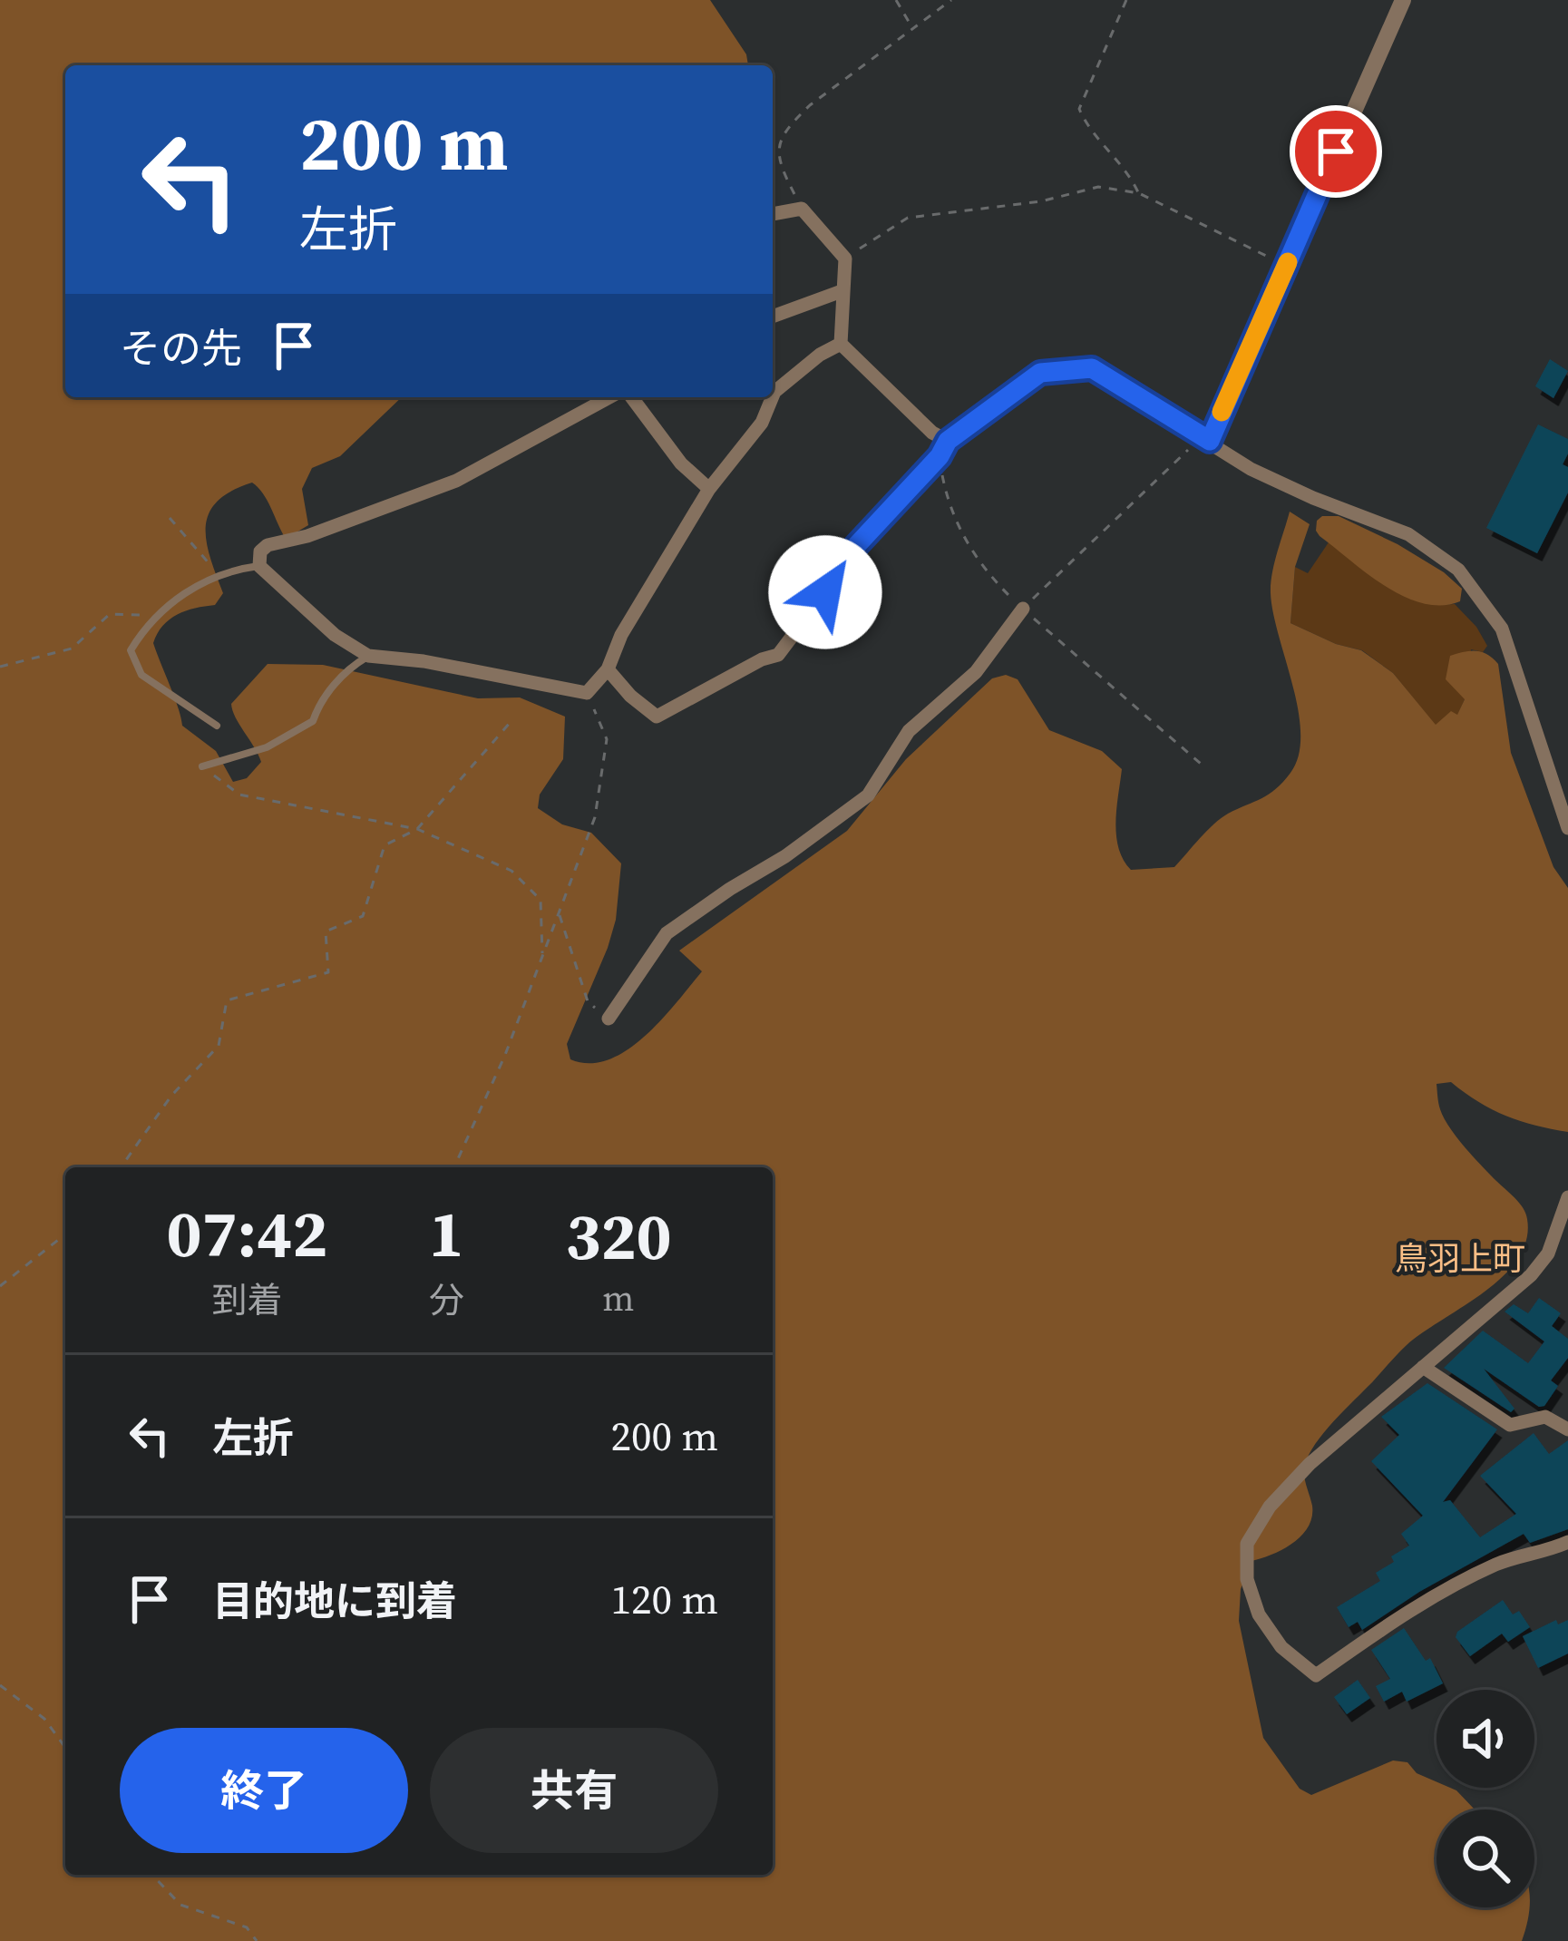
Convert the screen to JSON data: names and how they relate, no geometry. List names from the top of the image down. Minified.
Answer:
{"districts":["鳥羽上町"],"page":{"turn":["200 m","左折"],"then":"その先","eta":["07:42","到着","1","分","320","m"],"list":[{"name":"左折","value":"200 m"},{"name":"目的地に到着","value":"120 m"}],"buttons":["終了","共有"]}}
